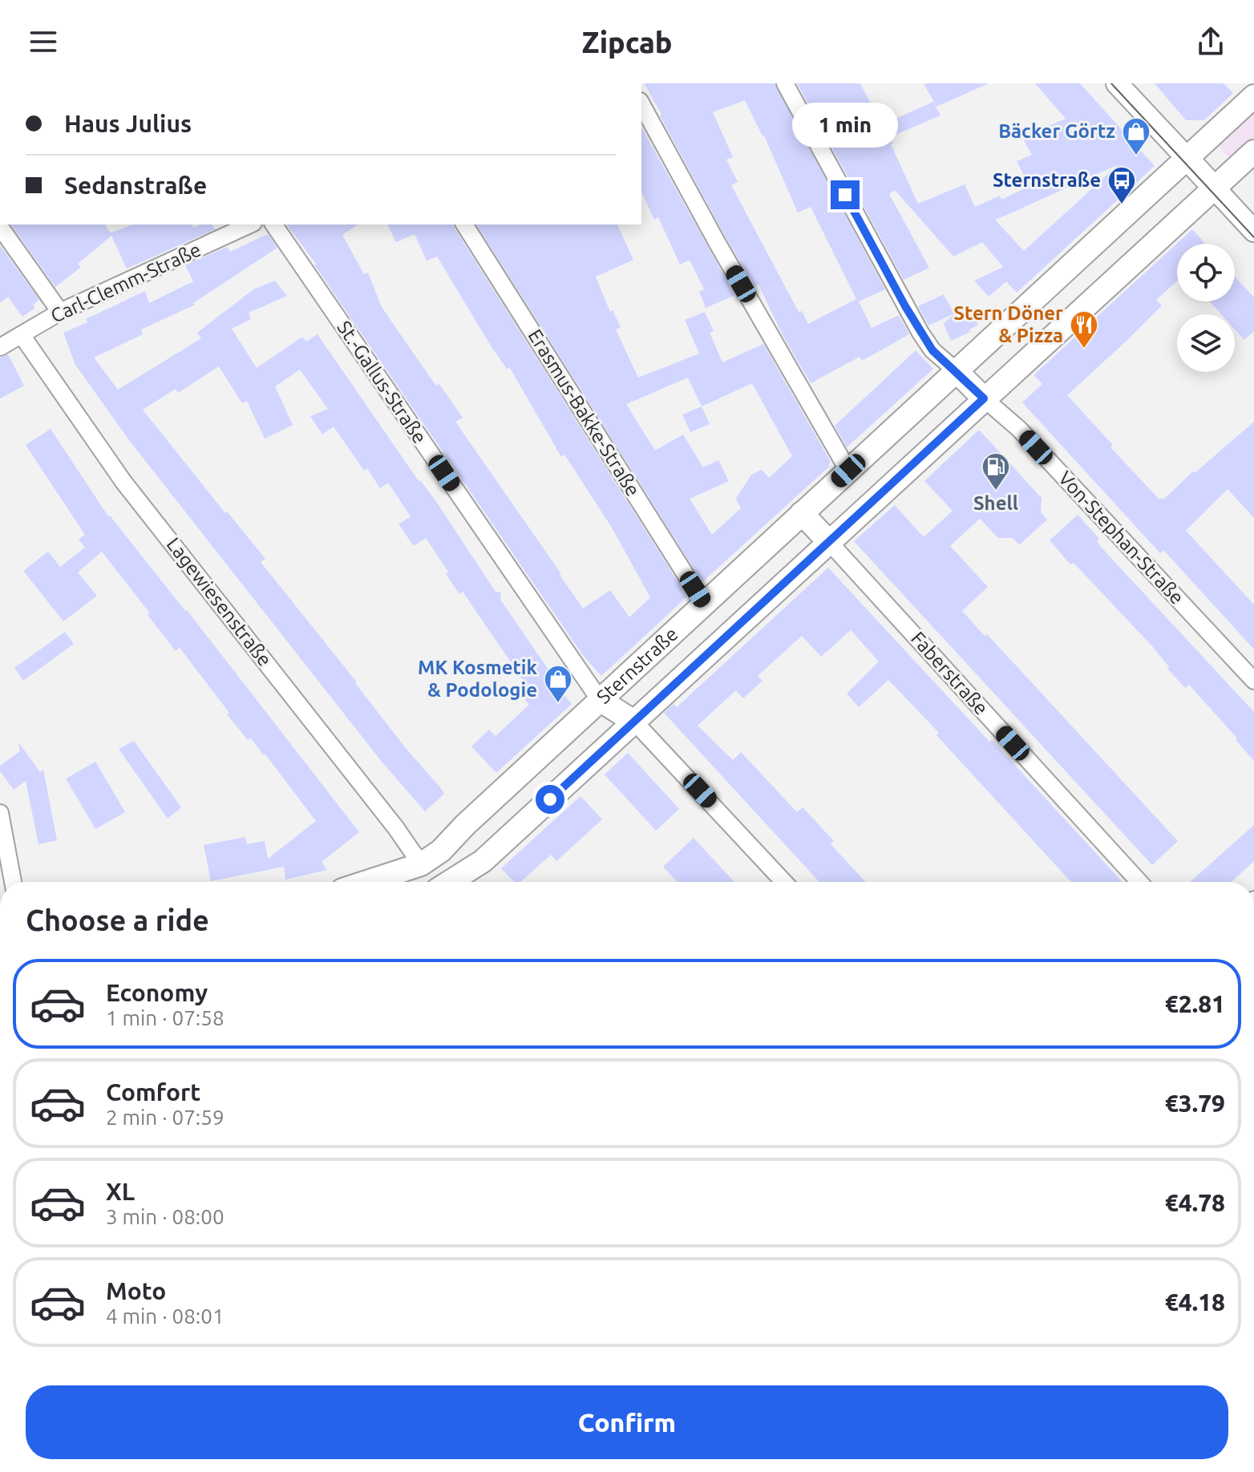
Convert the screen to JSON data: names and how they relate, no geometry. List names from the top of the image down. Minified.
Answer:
{"streets":{"main road":["Sternstraße"],"street":["Carl-Clemm-Straße","St.-Gallus-Straße","Erasmus-Bakke-Straße","Von-Stephan-Straße","Lagewiesenstraße","Faberstraße"]},"crossings":[["Carl-Clemm-Straße","Lagewiesenstraße"],["St.-Gallus-Straße","Sternstraße"],["Erasmus-Bakke-Straße","Sternstraße"],["Von-Stephan-Straße","Sternstraße"],["Lagewiesenstraße","Sternstraße"],["Sternstraße","Faberstraße"]],"places":{"shop":["Bäcker Görtz","MK Kosmetik & Podologie"],"bus stop":["Sternstraße"],"restaurant":["Stern Döner & Pizza"],"fuel station":["Shell"]},"page":{"header":"Zipcab","banner":["Haus Julius","Sedanstraße"],"bubble":"1 min","heading":"Choose a ride","list":[{"name":"Economy","note":"1 min · 07:58","value":"€2.81"},{"name":"Comfort","note":"2 min · 07:59","value":"€3.79"},{"name":"XL","note":"3 min · 08:00","value":"€4.78"},{"name":"Moto","note":"4 min · 08:01","value":"€4.18"}],"buttons":"Confirm"}}
